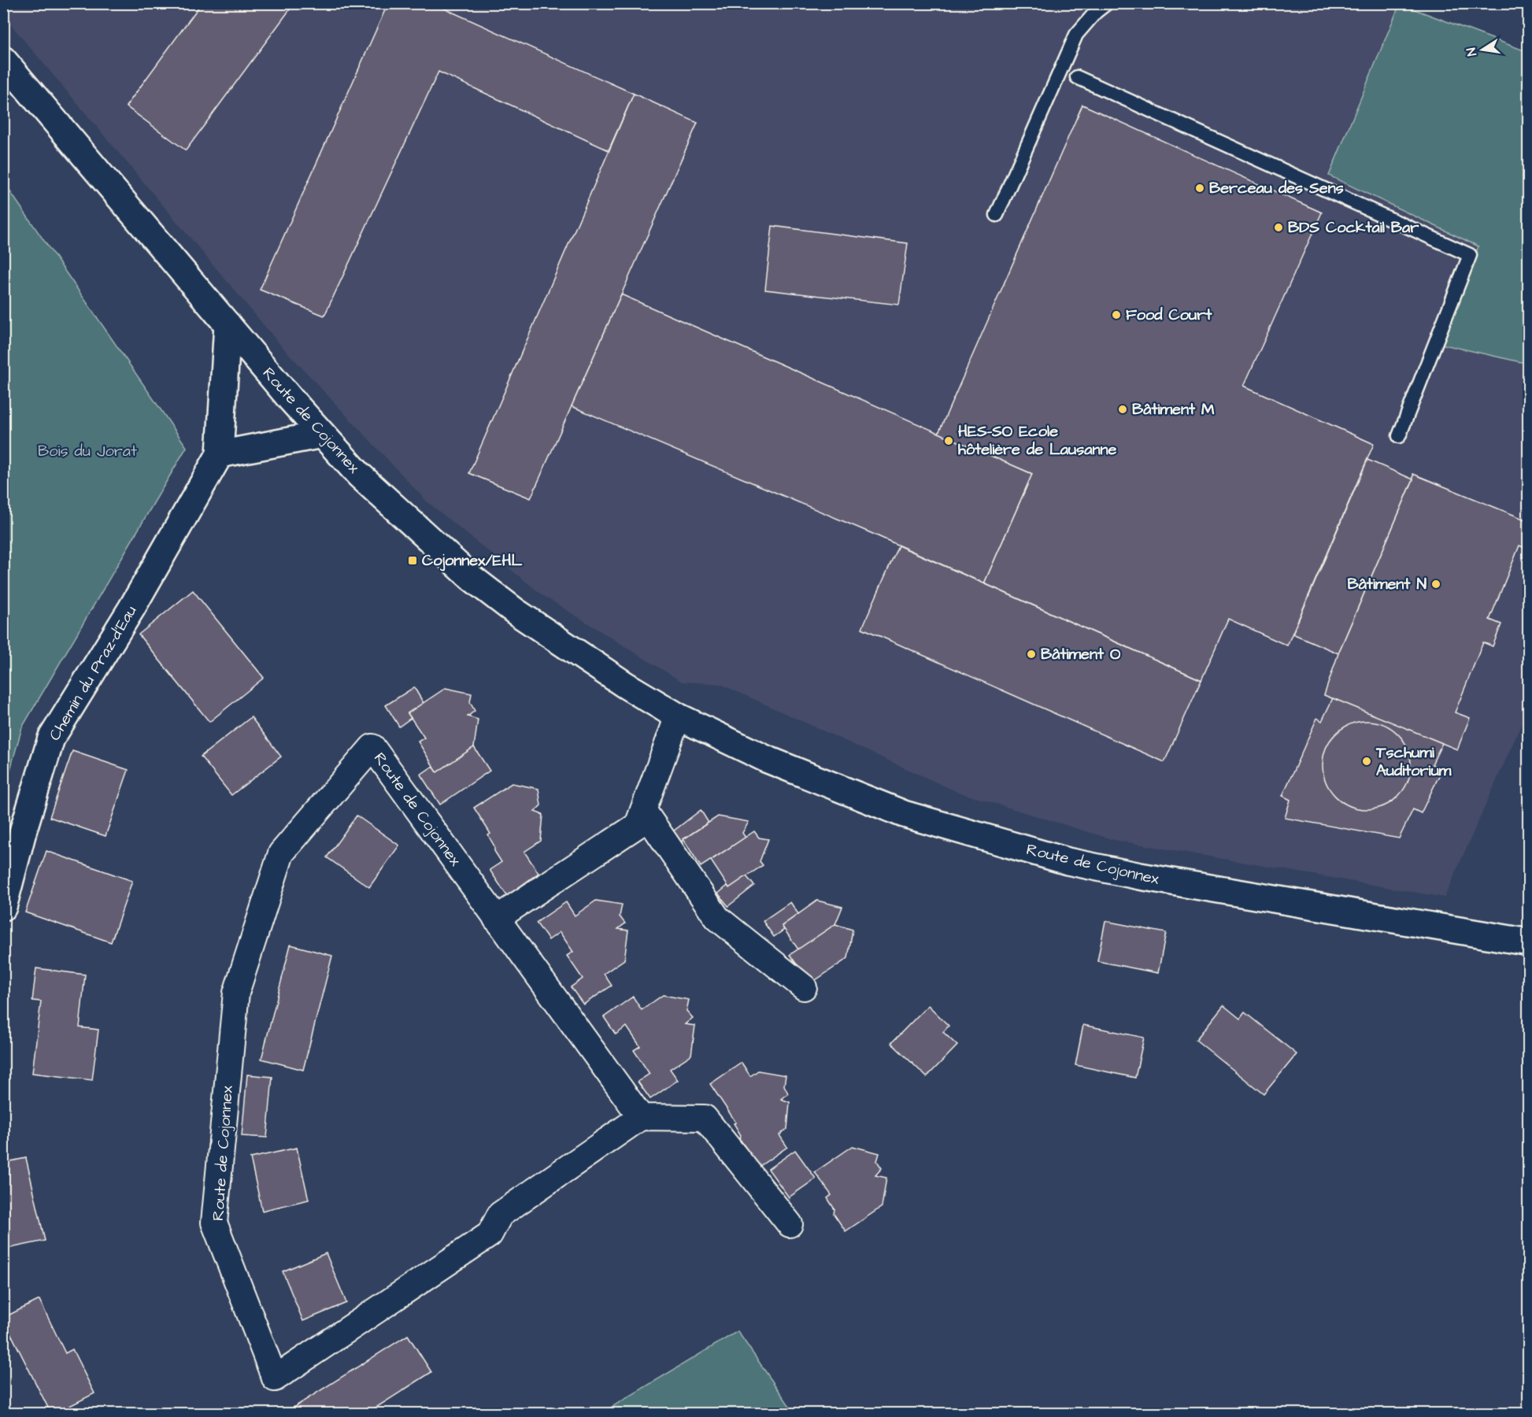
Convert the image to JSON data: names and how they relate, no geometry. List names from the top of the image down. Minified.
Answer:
{"streets":{"street":["Route de Cojonnex","Chemin du Praz-d'Eau"]},"crossings":[["Route de Cojonnex","Chemin du Praz-d'Eau"]],"parks":["Bois du Jorat"],"places":{"other":["Berceau des Sens","BDS Cocktail Bar","Food Court","Bâtiment M","HES-SO Ecole hôtelière de Lausanne","Bâtiment N","Bâtiment O","Tschumi Auditorium"],"transit":["Cojonnex/EHL"]},"north":"left"}
